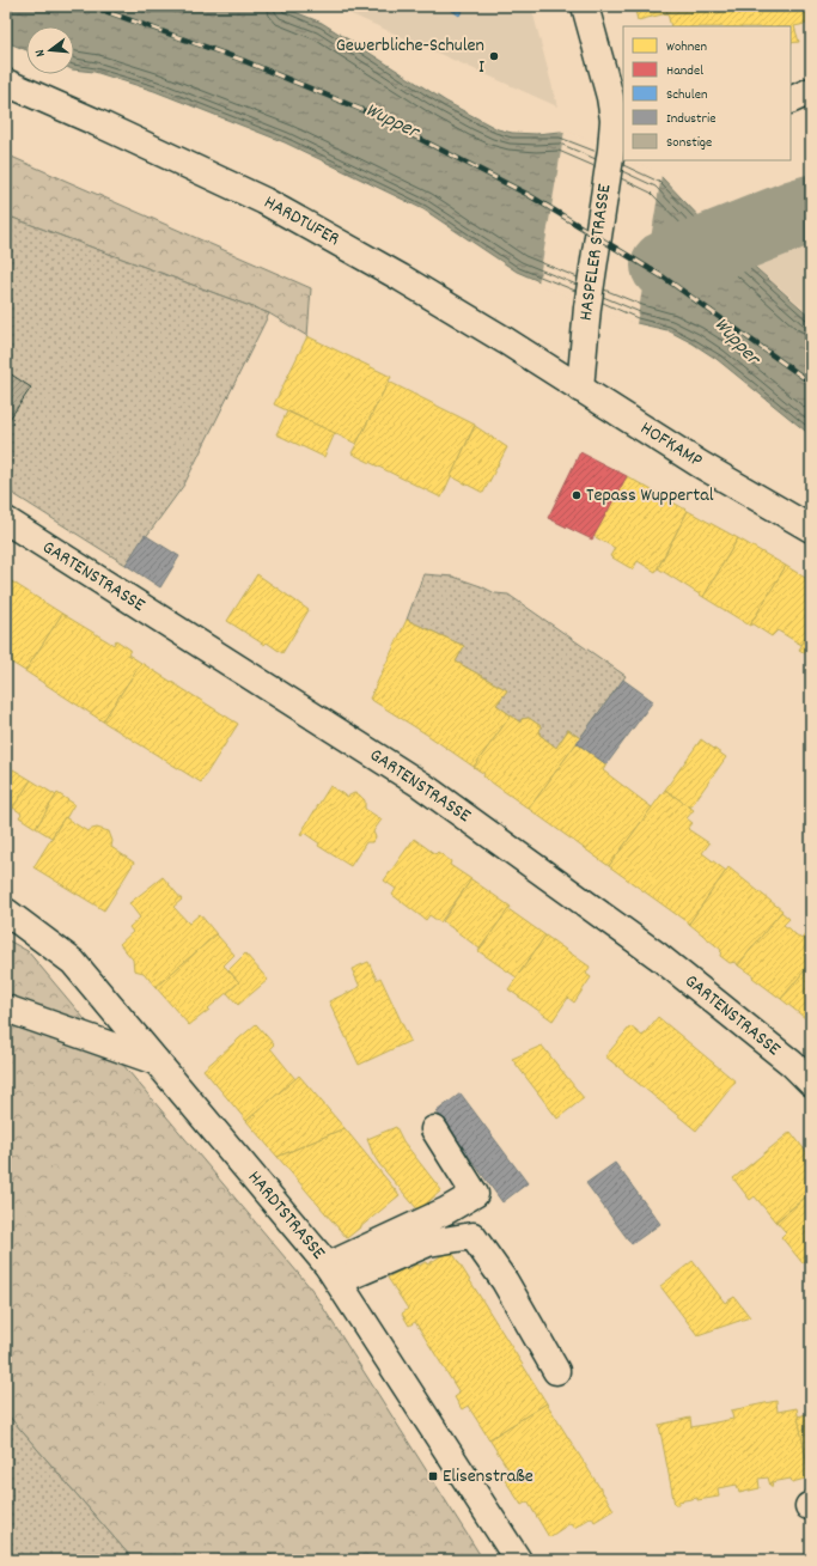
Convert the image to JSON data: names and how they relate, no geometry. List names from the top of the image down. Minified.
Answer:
{"streets":{"street":["HARDTUFER","HASPELER STRASSE","HOFKAMP","GARTENSTRASSE","HARDTSTRASSE"]},"crossings":[["HARDTUFER","HASPELER STRASSE"],["HARDTUFER","HOFKAMP"],["HASPELER STRASSE","HOFKAMP"]],"water":["Wupper"],"places":{"other":["Gewerbliche-Schulen I","Tepass Wuppertal"],"transit":["Elisenstraße"]},"legend":["Wohnen","Handel","Schulen","Industrie","Sonstige"],"north":"left"}
